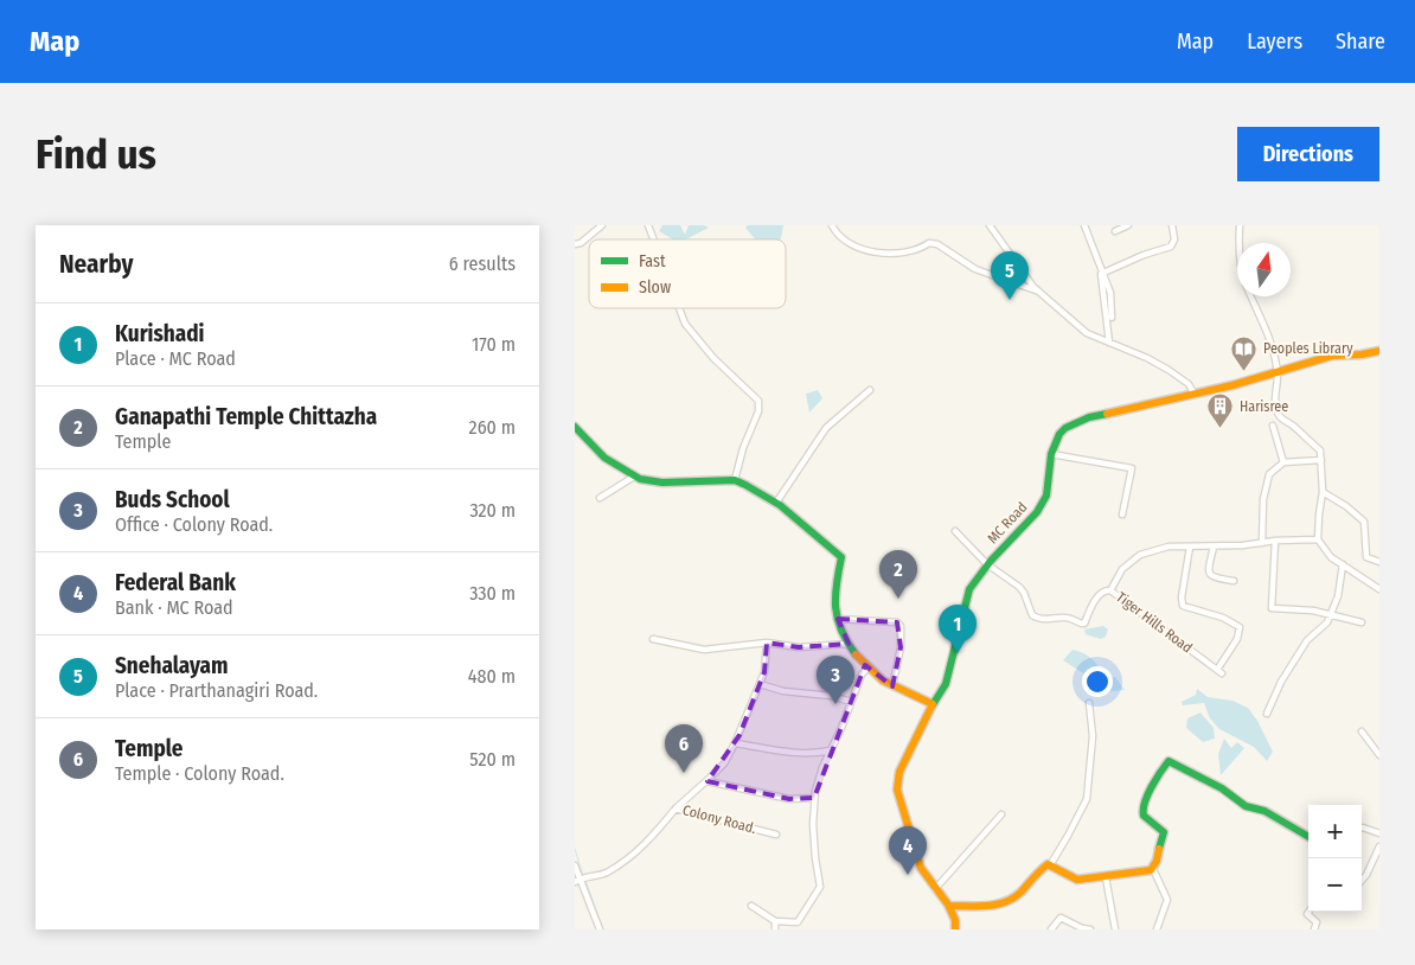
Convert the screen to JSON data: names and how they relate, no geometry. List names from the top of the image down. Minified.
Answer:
{"streets":{"street":["MC Road","Tiger Hills Road","Colony Road."]},"crossings":[["MC Road","Tiger Hills Road"]],"places":{"library":["Peoples Library"],"building":["Harisree"]},"legend":["Fast","Slow"],"north":"top","page":{"header":"Map","nav":["Map","Layers","Share"],"buttons":"Directions","title":"Find us","heading":["Nearby","6 results"],"pins":["5","2","1","3","6","4"],"list":[{"mark":"1","name":"Kurishadi","note":"Place · MC Road","value":"170 m"},{"mark":"2","name":"Ganapathi Temple Chittazha","note":"Temple","value":"260 m"},{"mark":"3","name":"Buds School","note":"Office · Colony Road.","value":"320 m"},{"mark":"4","name":"Federal Bank","note":"Bank · MC Road","value":"330 m"},{"mark":"5","name":"Snehalayam","note":"Place · Prarthanagiri Road.","value":"480 m"},{"mark":"6","name":"Temple","note":"Temple · Colony Road.","value":"520 m"}],"map_buttons":["+","−"]}}
